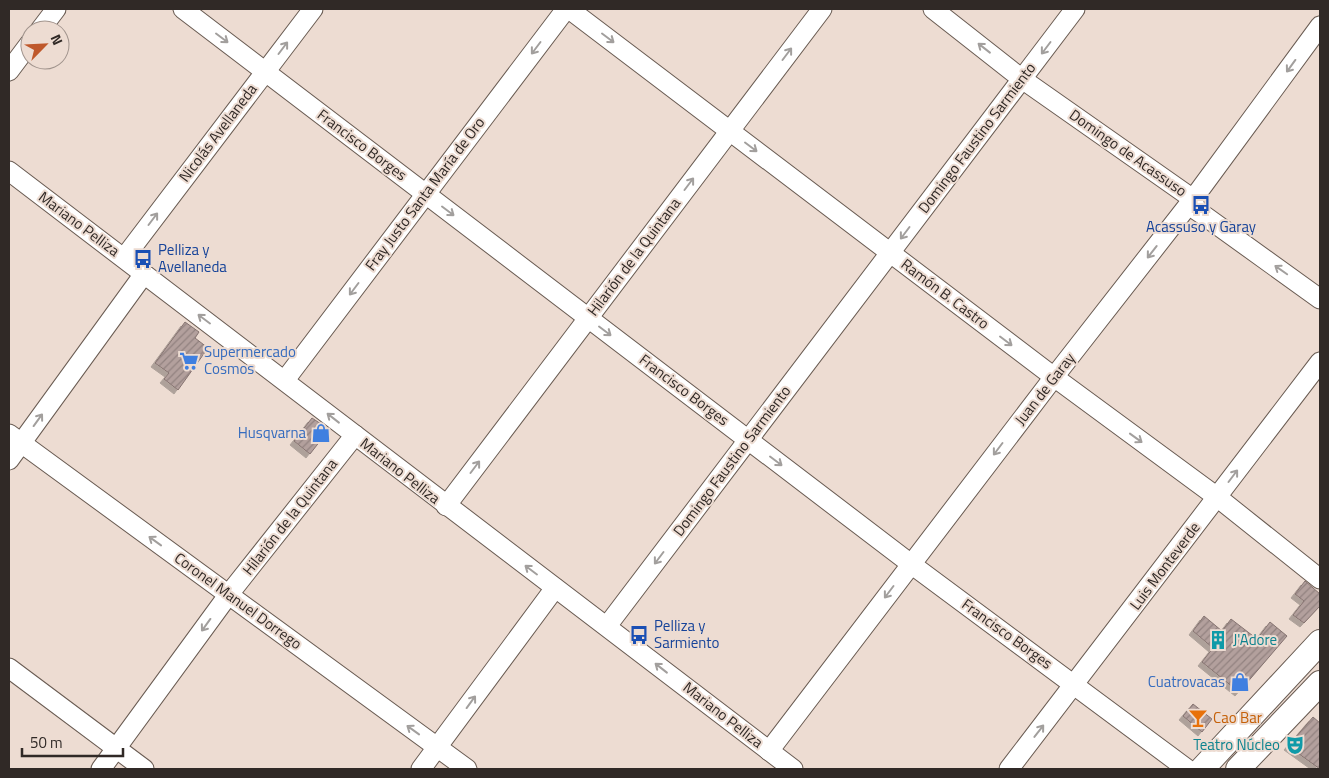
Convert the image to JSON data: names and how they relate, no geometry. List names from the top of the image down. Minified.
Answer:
{"streets":{"street":["Nicolás Avellaneda","Domingo Faustino Sarmiento","Francisco Borges","Domingo de Acassuso","Fray Justo Santa María de Oro","Mariano Pelliza","Hilarión de la Quintana","Ramón B. Castro","Juan de Garay","Luis Monteverde","Coronel Manuel Dorrego"]},"crossings":[["Nicolás Avellaneda","Francisco Borges"],["Nicolás Avellaneda","Mariano Pelliza"],["Domingo Faustino Sarmiento","Francisco Borges"],["Domingo Faustino Sarmiento","Domingo de Acassuso"],["Domingo Faustino Sarmiento","Mariano Pelliza"],["Domingo Faustino Sarmiento","Ramón B. Castro"],["Francisco Borges","Fray Justo Santa María de Oro"],["Francisco Borges","Hilarión de la Quintana"],["Francisco Borges","Juan de Garay"],["Francisco Borges","Luis Monteverde"],["Domingo de Acassuso","Juan de Garay"],["Fray Justo Santa María de Oro","Mariano Pelliza"],["Fray Justo Santa María de Oro","Ramón B. Castro"],["Mariano Pelliza","Hilarión de la Quintana"],["Mariano Pelliza","Juan de Garay"],["Hilarión de la Quintana","Ramón B. Castro"],["Hilarión de la Quintana","Coronel Manuel Dorrego"],["Ramón B. Castro","Juan de Garay"],["Ramón B. Castro","Luis Monteverde"]],"one_way":["Nicolás Avellaneda","Domingo Faustino Sarmiento","Francisco Borges","Domingo de Acassuso","Fray Justo Santa María de Oro","Mariano Pelliza","Ramón B. Castro","Juan de Garay","Luis Monteverde","Coronel Manuel Dorrego"],"places":{"bus stop":["Acassuso y Garay","Pelliza y Avellaneda","Pelliza y Sarmiento"],"supermarket":["Supermercado Cosmos"],"shop":["Husqvarna","Cuatrovacas"],"building":["J'Adore"],"bar":["Cao Bar"],"theatre":["Teatro Núcleo"]},"scale_bar":"50 m","north":"top right"}
